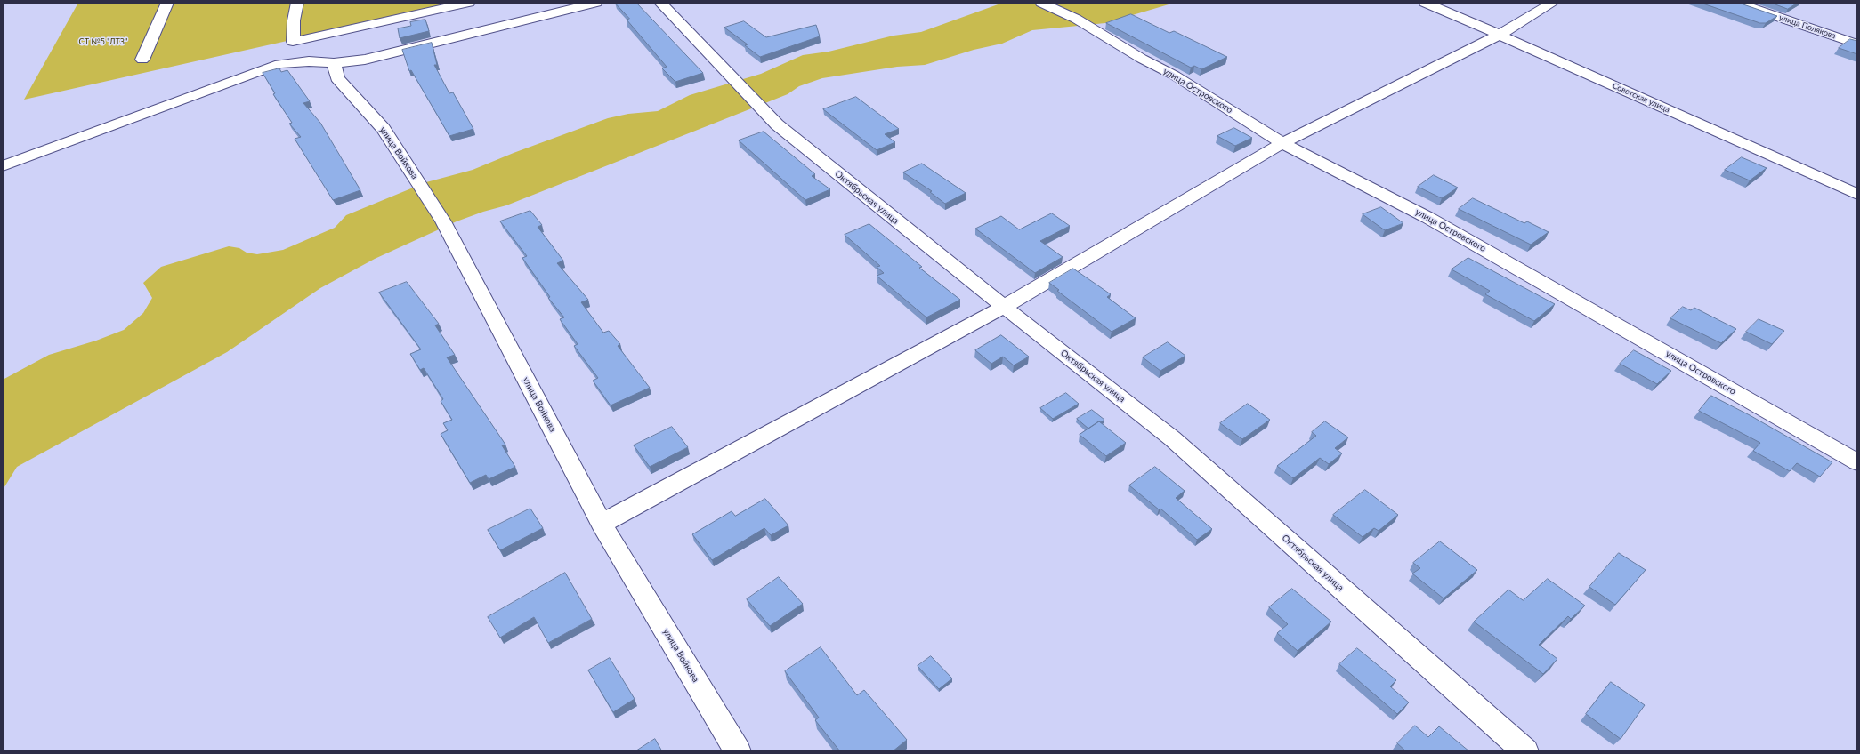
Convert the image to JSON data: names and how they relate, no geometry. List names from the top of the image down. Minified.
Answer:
{"streets":{"street":["улица Полякова","улица Островского","Советская улица","улица Войкова","Октябрьская улица"]},"parks":["СТ №5 \"ЛТЗ\""]}
